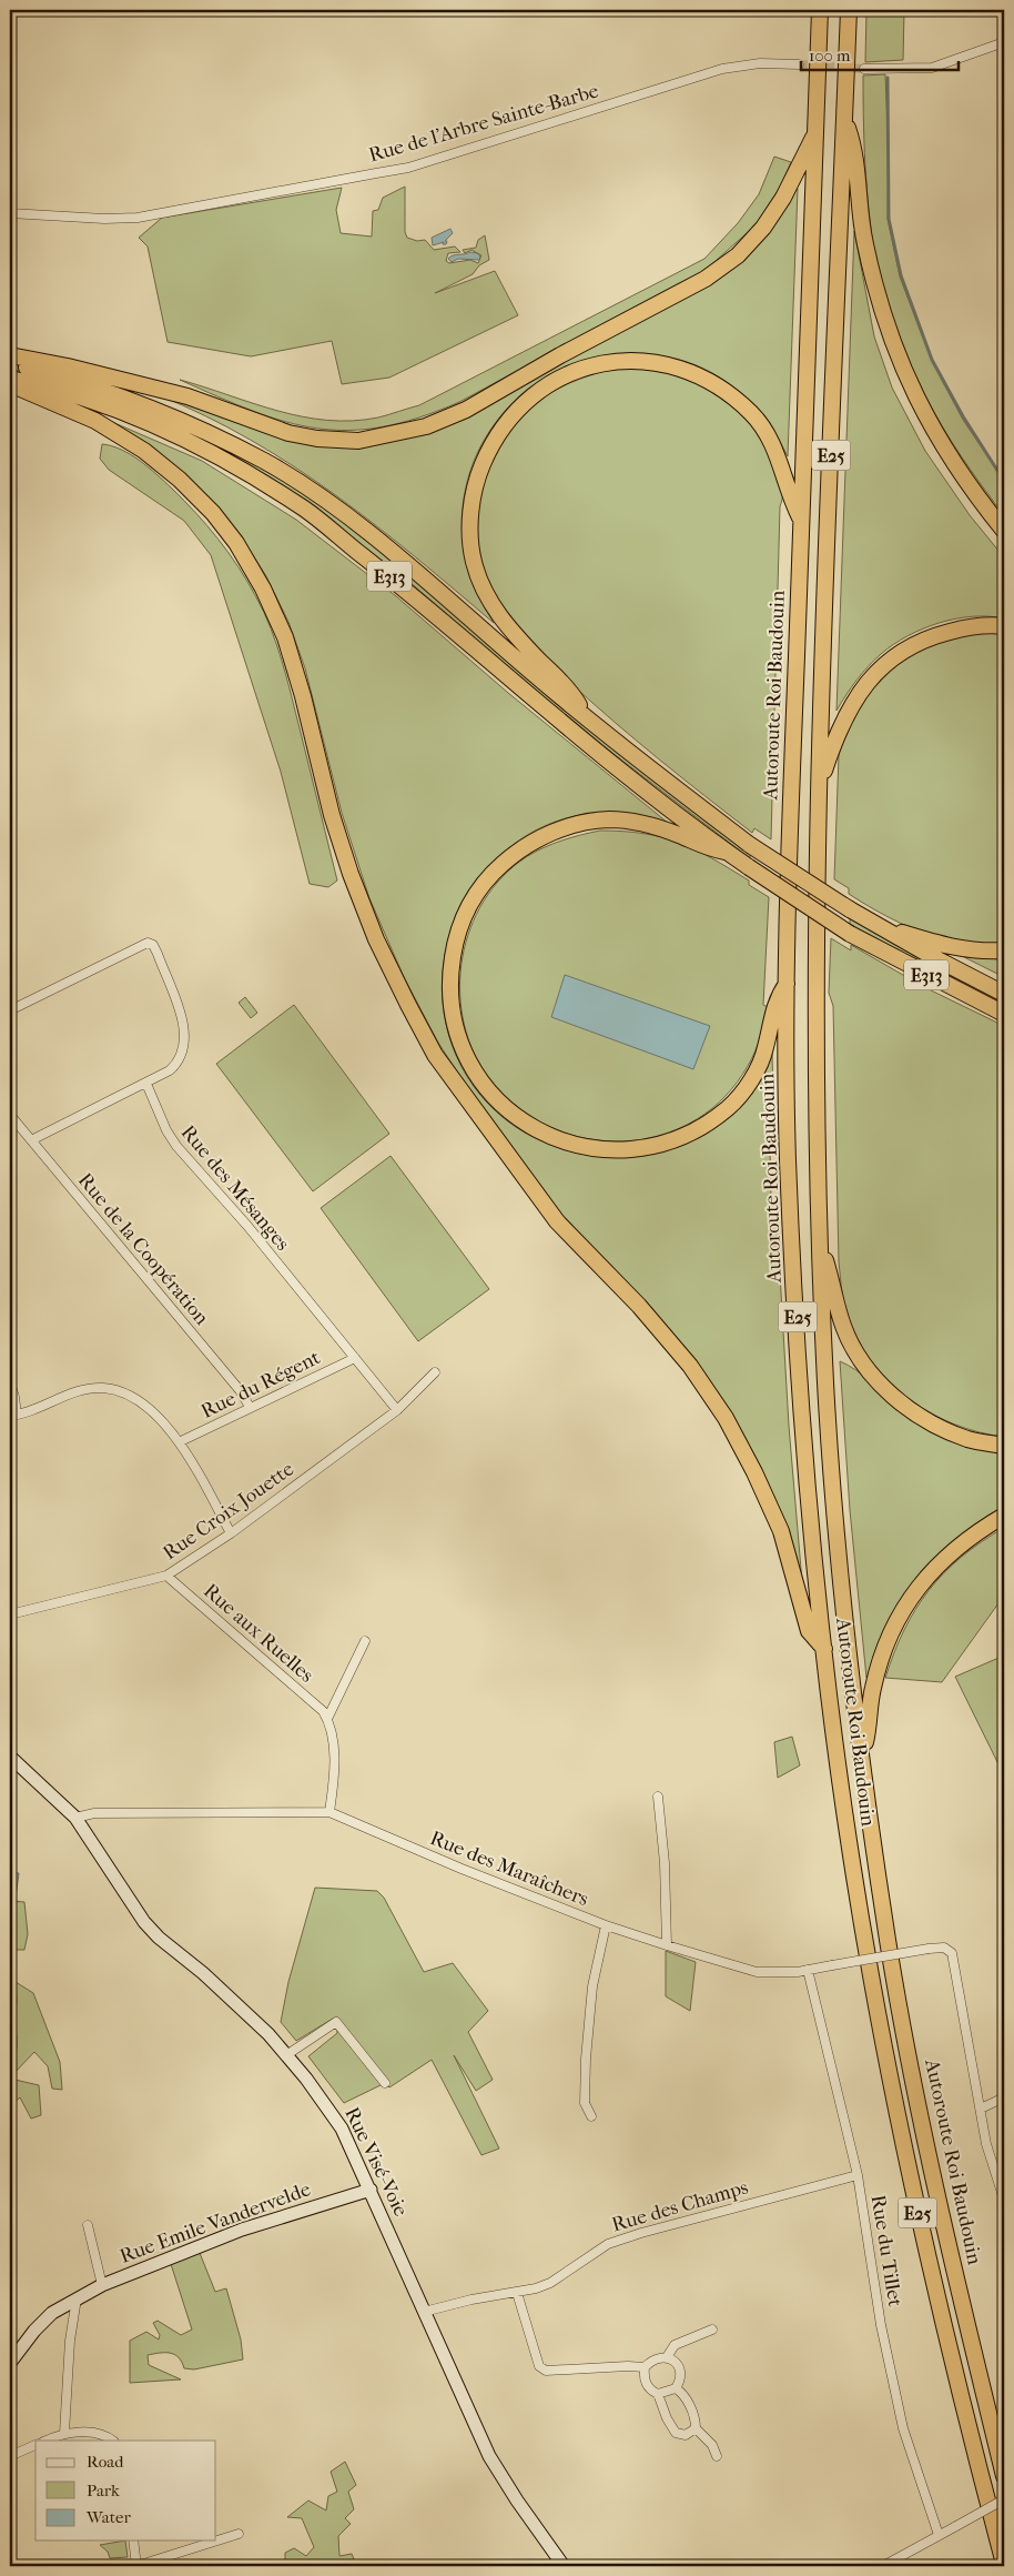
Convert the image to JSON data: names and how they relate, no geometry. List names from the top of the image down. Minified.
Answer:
{"streets":{"highway":["E25","E313","Autoroute Roi Baudouin"],"street":["Rue de l'Arbre Sainte-Barbe","Rue des Mésanges","Rue de la Coopération","Rue du Régent","Rue Croix Jouette","Rue aux Ruelles","Rue des Maraîchers","Rue Visé-Voie","Rue des Champs","Rue Emile Vandervelde","Rue du Tillet"]},"crossings":[["E25","Autoroute Roi Baudouin"],["Rue des Mésanges","Rue du Régent"],["Rue des Mésanges","Rue Croix Jouette"],["Rue de la Coopération","Rue du Régent"],["Rue Croix Jouette","Rue aux Ruelles"],["Rue des Maraîchers","Rue Visé-Voie"],["Rue des Maraîchers","Rue du Tillet"],["Rue Visé-Voie","Rue des Champs"],["Rue Visé-Voie","Rue Emile Vandervelde"],["Rue des Champs","Rue du Tillet"]],"legend":["Road","Park","Water"],"scale_bar":"100 m"}
